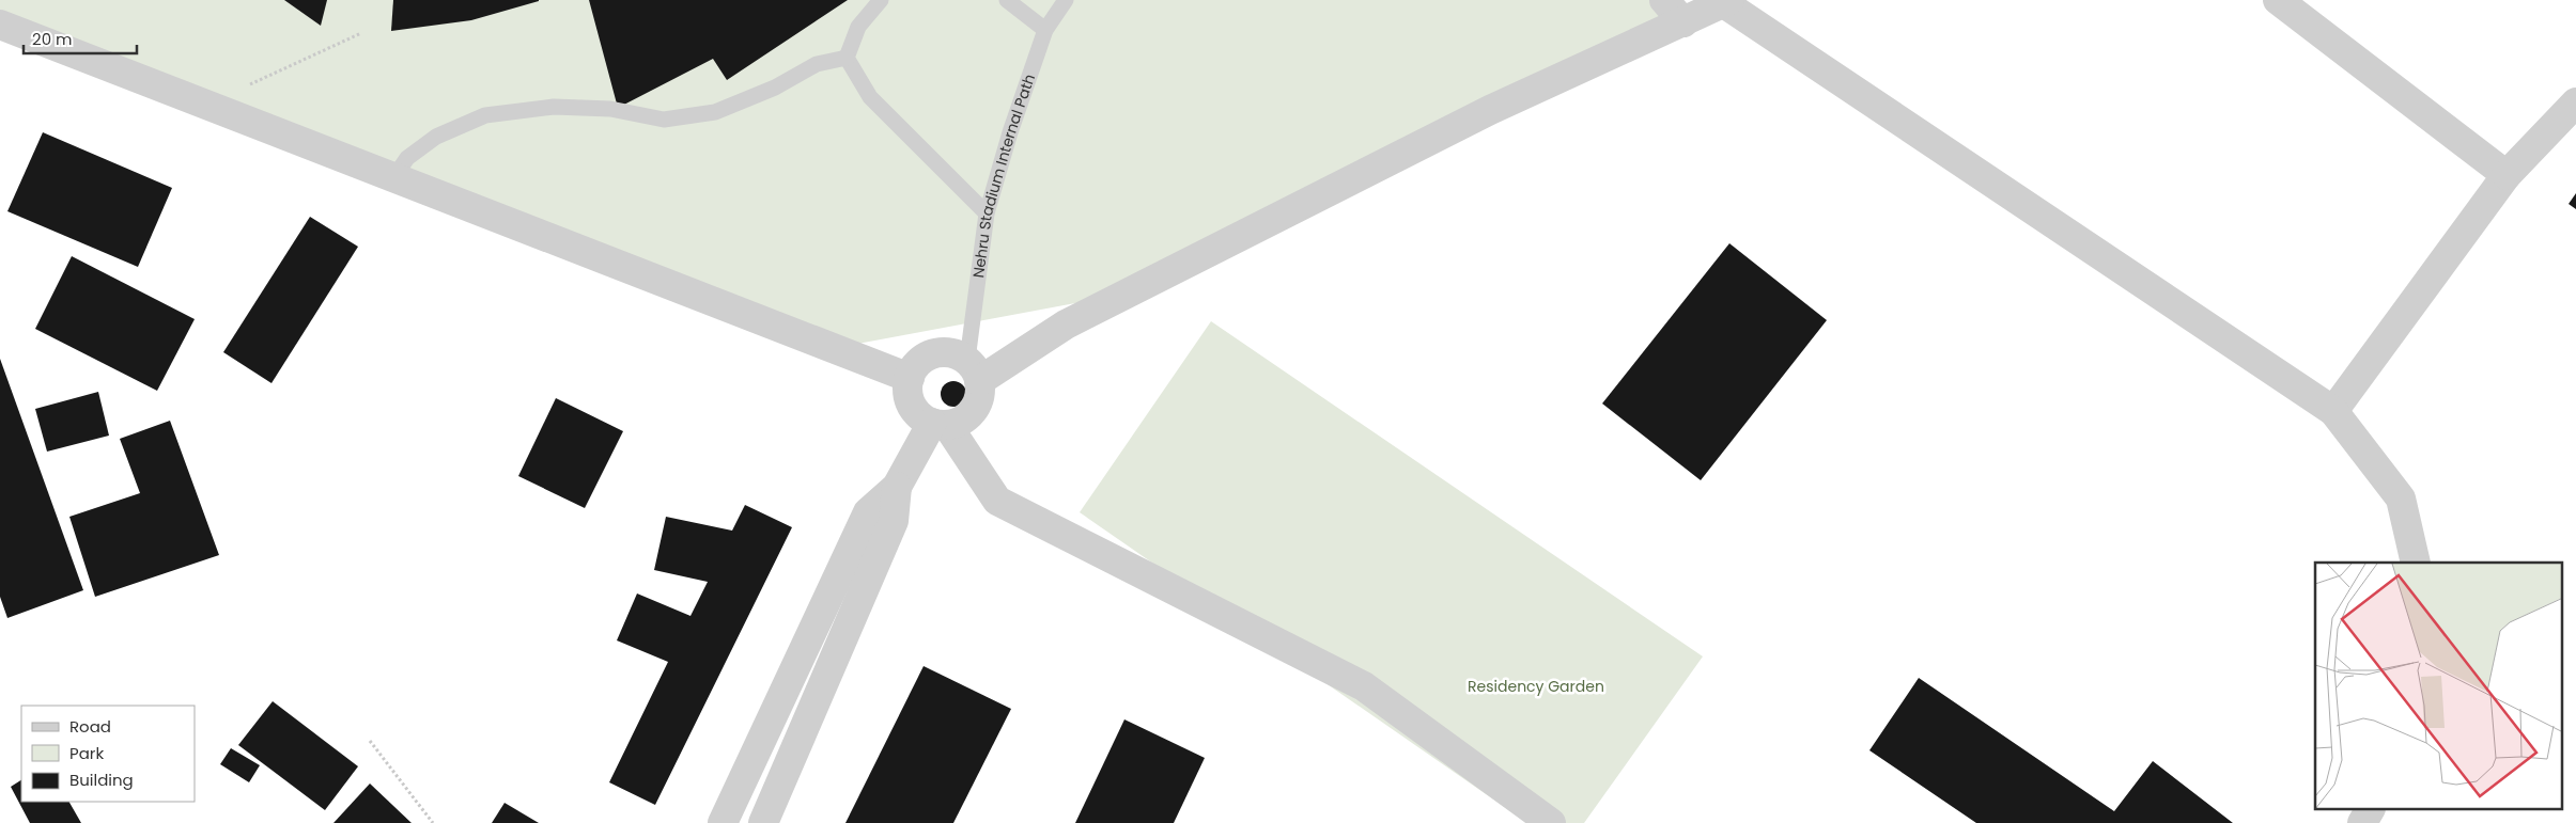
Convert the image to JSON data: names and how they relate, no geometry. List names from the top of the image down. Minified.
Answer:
{"streets":{"lane":["Nehru Stadium Internal Path"]},"parks":["Residency Garden"],"legend":["Road","Park","Building"],"scale_bar":"20 m"}
